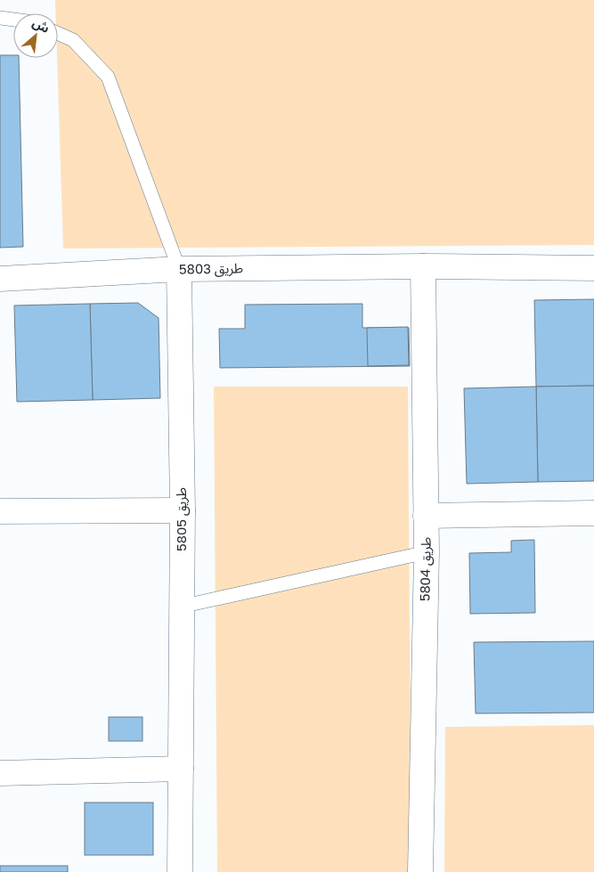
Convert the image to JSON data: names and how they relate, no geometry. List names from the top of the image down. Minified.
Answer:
{"streets":{"street":["طريق 5803","طريق 5805","طريق 5804"]},"crossings":[["طريق 5803","طريق 5805"],["طريق 5803","طريق 5804"]],"north":"top right"}
